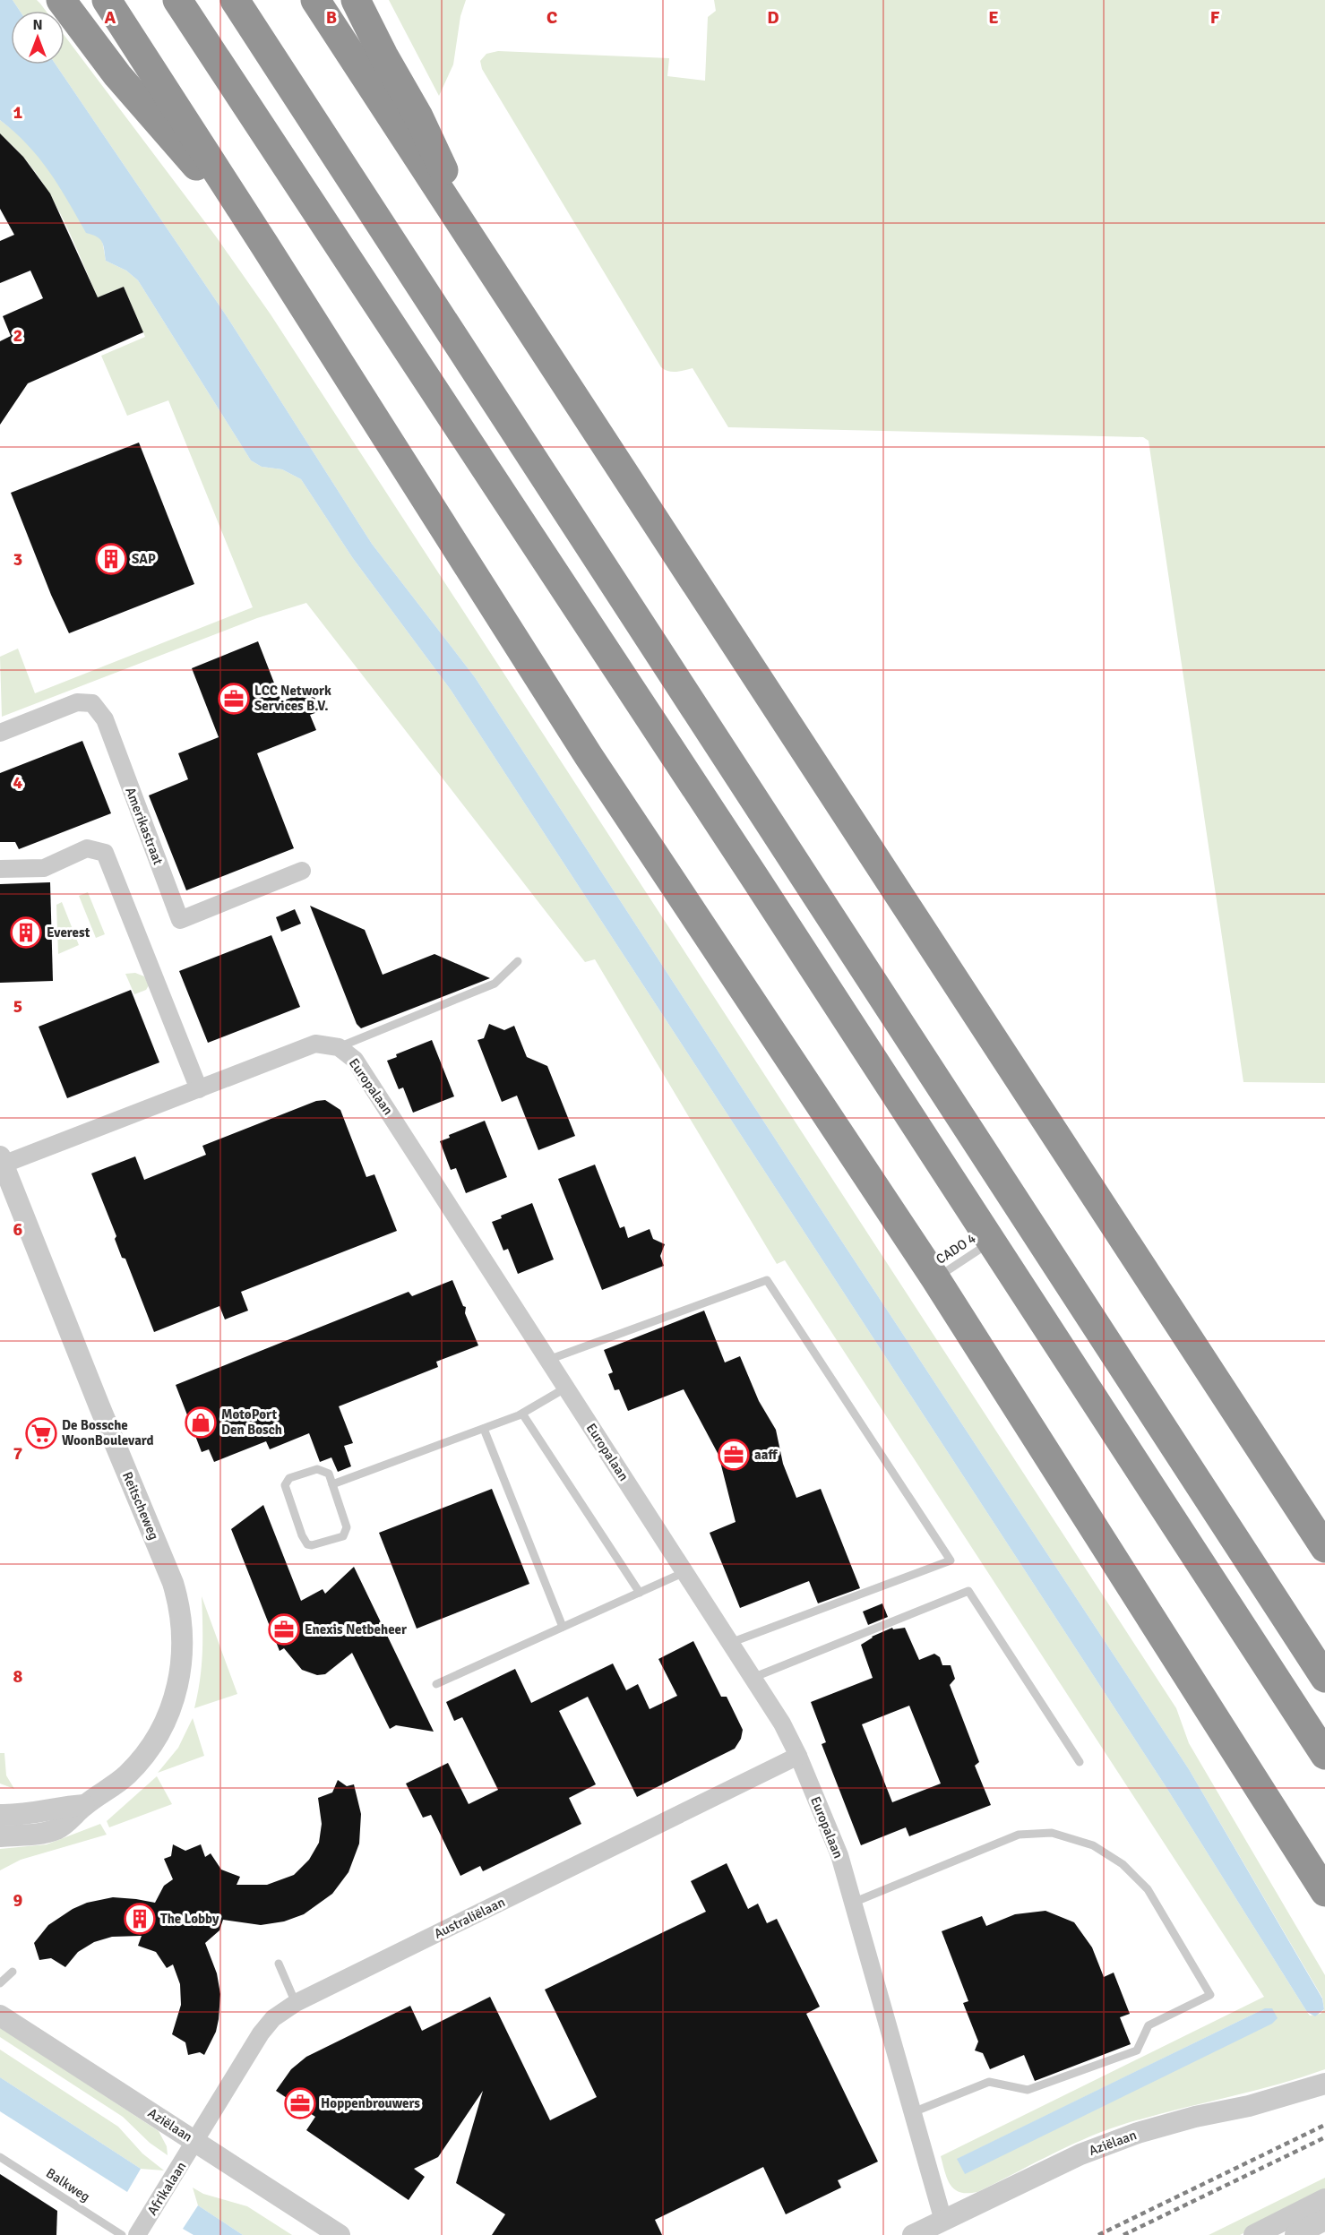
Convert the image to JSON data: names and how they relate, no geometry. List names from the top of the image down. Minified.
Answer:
{"streets":{"street":["Amerikastraat","Europalaan","Reitscheweg","Australiëlaan","Aziëlaan","Afrikalaan"],"lane":["CADO 4","Balkweg"]},"crossings":[["Europalaan","Reitscheweg"],["Europalaan","Australiëlaan"],["Europalaan","Aziëlaan"],["Australiëlaan","Aziëlaan"],["Australiëlaan","Afrikalaan"],["Aziëlaan","Afrikalaan"]],"places":{"building":["SAP","Everest","The Lobby"],"office":["LCC Network Services B.V.","aaff","Enexis Netbeheer","Hoppenbrouwers"],"shop":["MotoPort Den Bosch"],"supermarket":["De Bossche WoonBoulevard"]},"north":"top","grid":{"columns":["A","B","C","D","E","F"],"rows":["1","2","3","4","5","6","7","8","9"]}}
